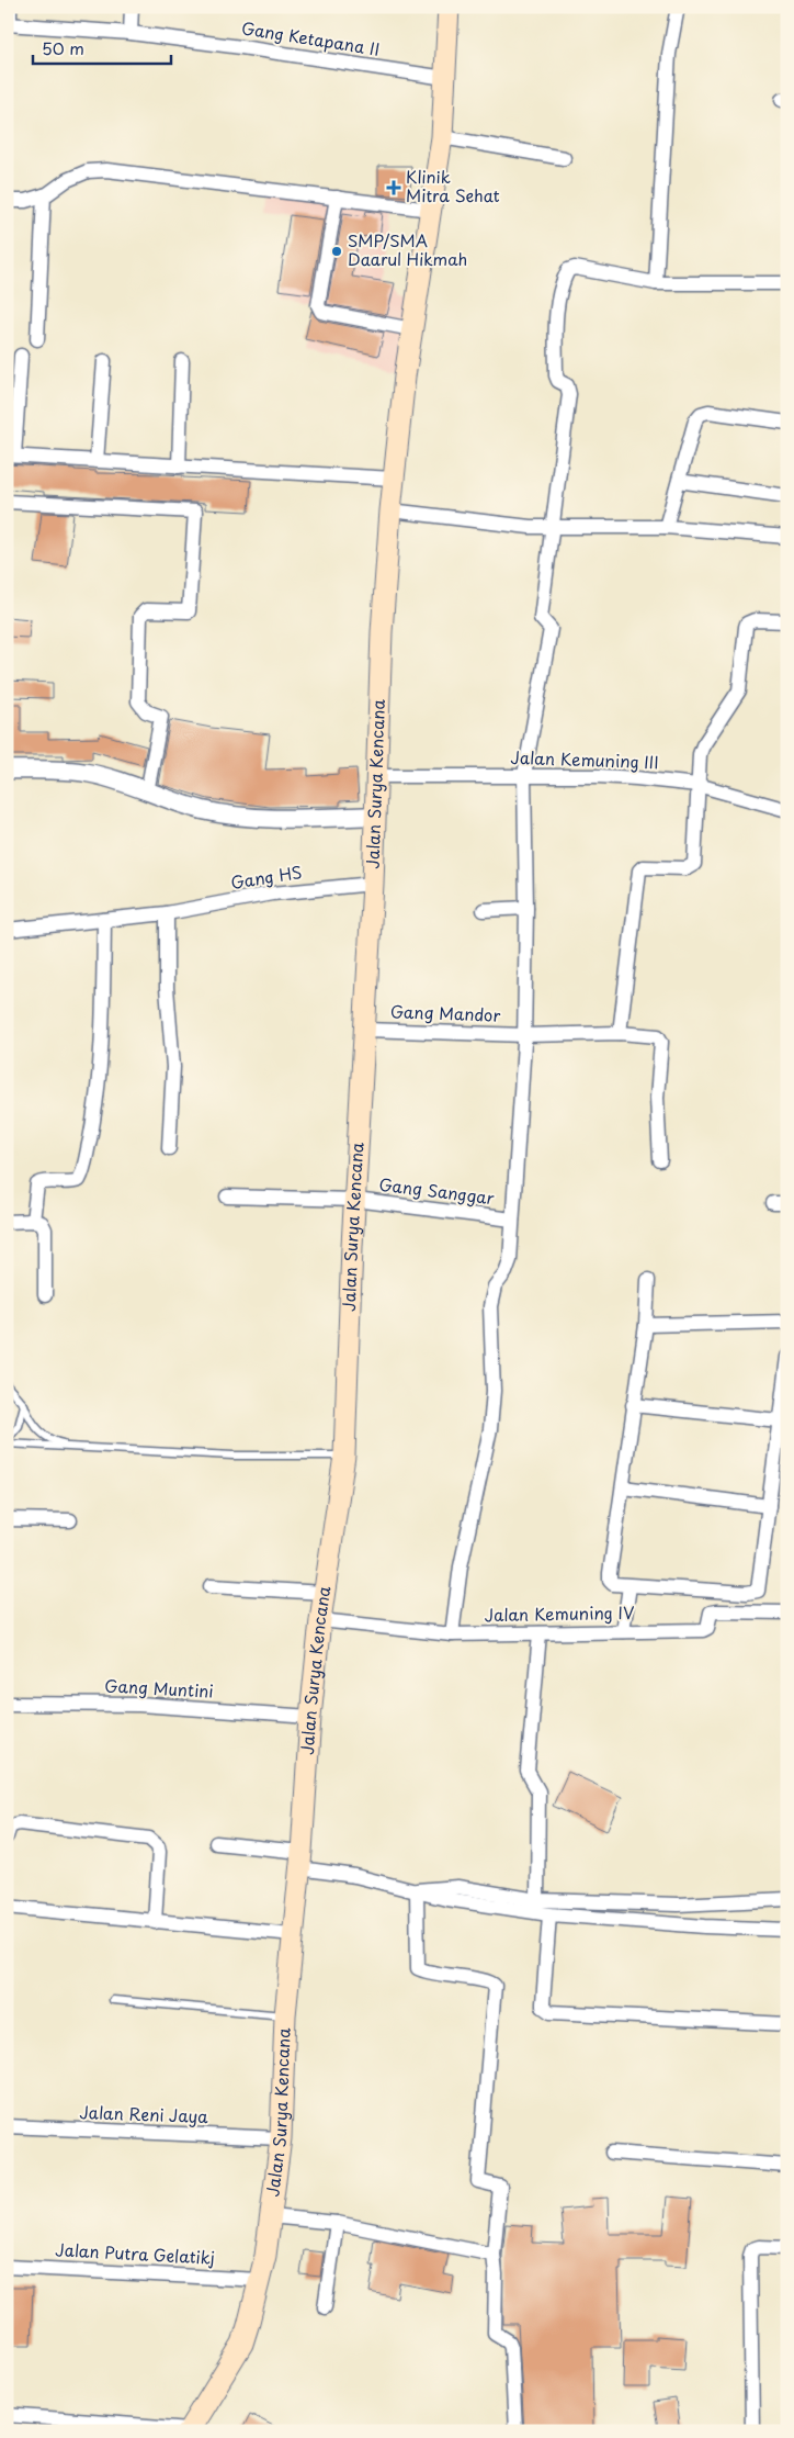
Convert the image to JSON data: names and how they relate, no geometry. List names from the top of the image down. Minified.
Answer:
{"streets":{"main road":["Jalan Surya Kencana"],"street":["Gang Ketapana II","Jalan Kemuning III","Gang HS","Gang Mandor","Gang Sanggar","Jalan Kemuning IV","Gang Muntini","Jalan Reni Jaya","Jalan Putra Gelatikj"]},"crossings":[["Gang Ketapana II","Jalan Surya Kencana"],["Jalan Kemuning III","Jalan Surya Kencana"],["Jalan Surya Kencana","Gang HS"],["Jalan Surya Kencana","Gang Mandor"],["Jalan Surya Kencana","Gang Sanggar"],["Jalan Surya Kencana","Jalan Kemuning IV"],["Jalan Surya Kencana","Gang Muntini"],["Jalan Surya Kencana","Jalan Reni Jaya"],["Jalan Surya Kencana","Jalan Putra Gelatikj"]],"places":{"health":["Klinik Mitra Sehat"],"other":["SMP/SMA Daarul Hikmah"]},"scale_bar":"50 m"}
